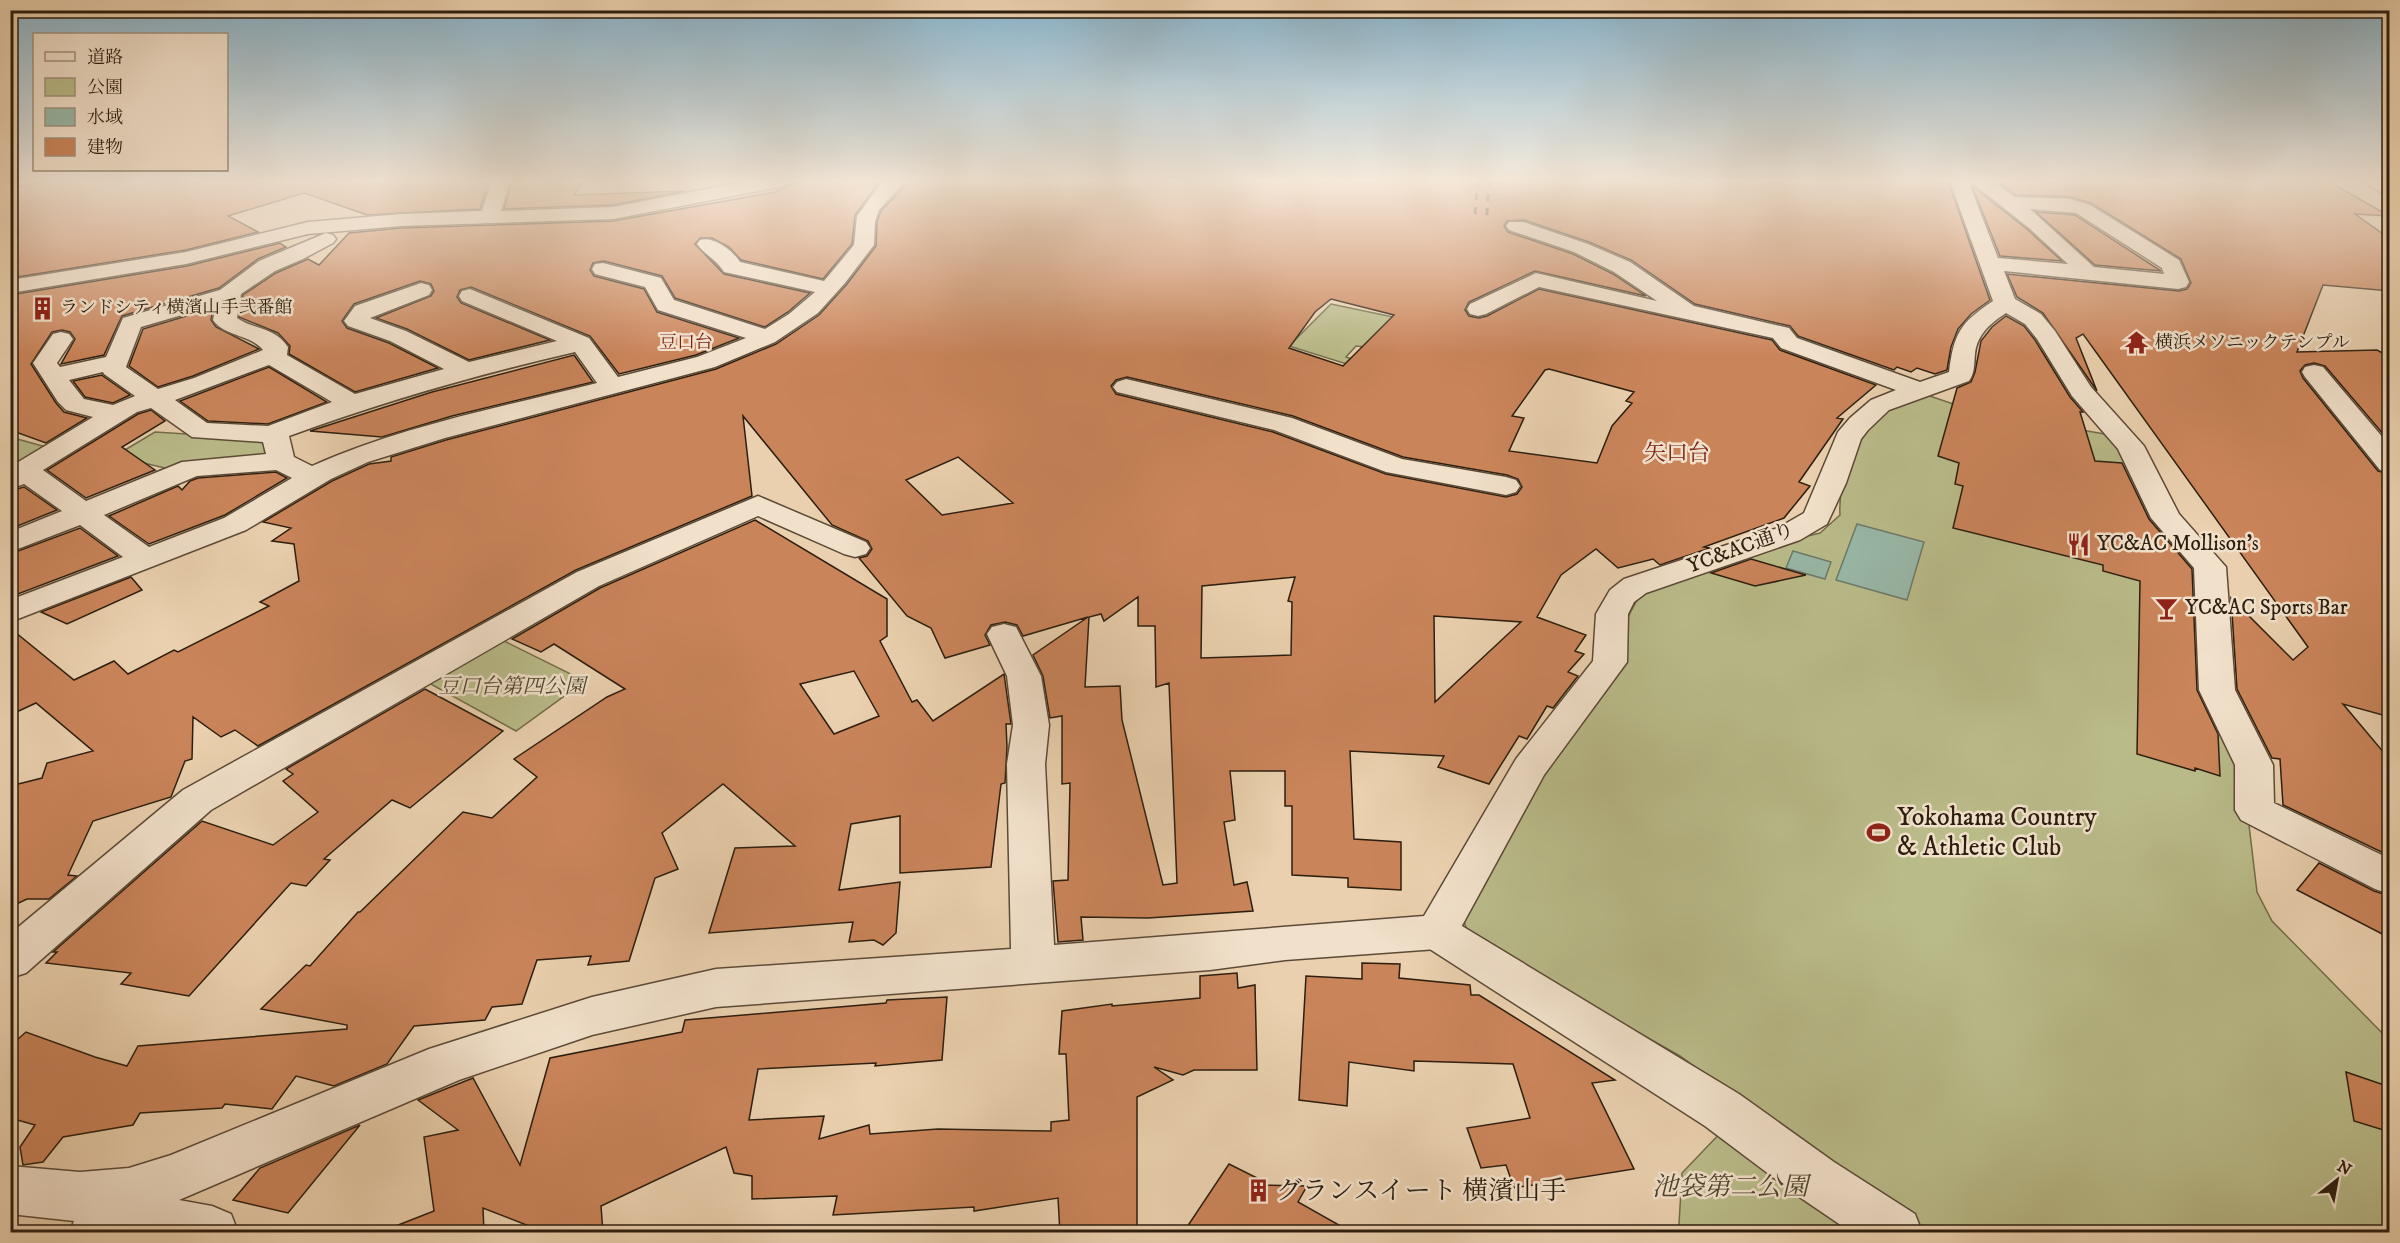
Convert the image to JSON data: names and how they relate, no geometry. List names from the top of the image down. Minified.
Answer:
{"streets":{"street":["YC&AC通り"]},"districts":["豆口台","矢口台"],"parks":["豆口台第四公園","池袋第二公園"],"places":{"building":["ランドシティ横濱山手弐番館","グランスイート 横濱山手"],"temple":["横浜メソニックテンプル"],"restaurant":["YC&AC Mollison's"],"bar":["YC&AC Sports Bar"],"sports":["Yokohama Country & Athletic Club"]},"legend":["道路","公園","水域","建物"],"north":"top right"}
